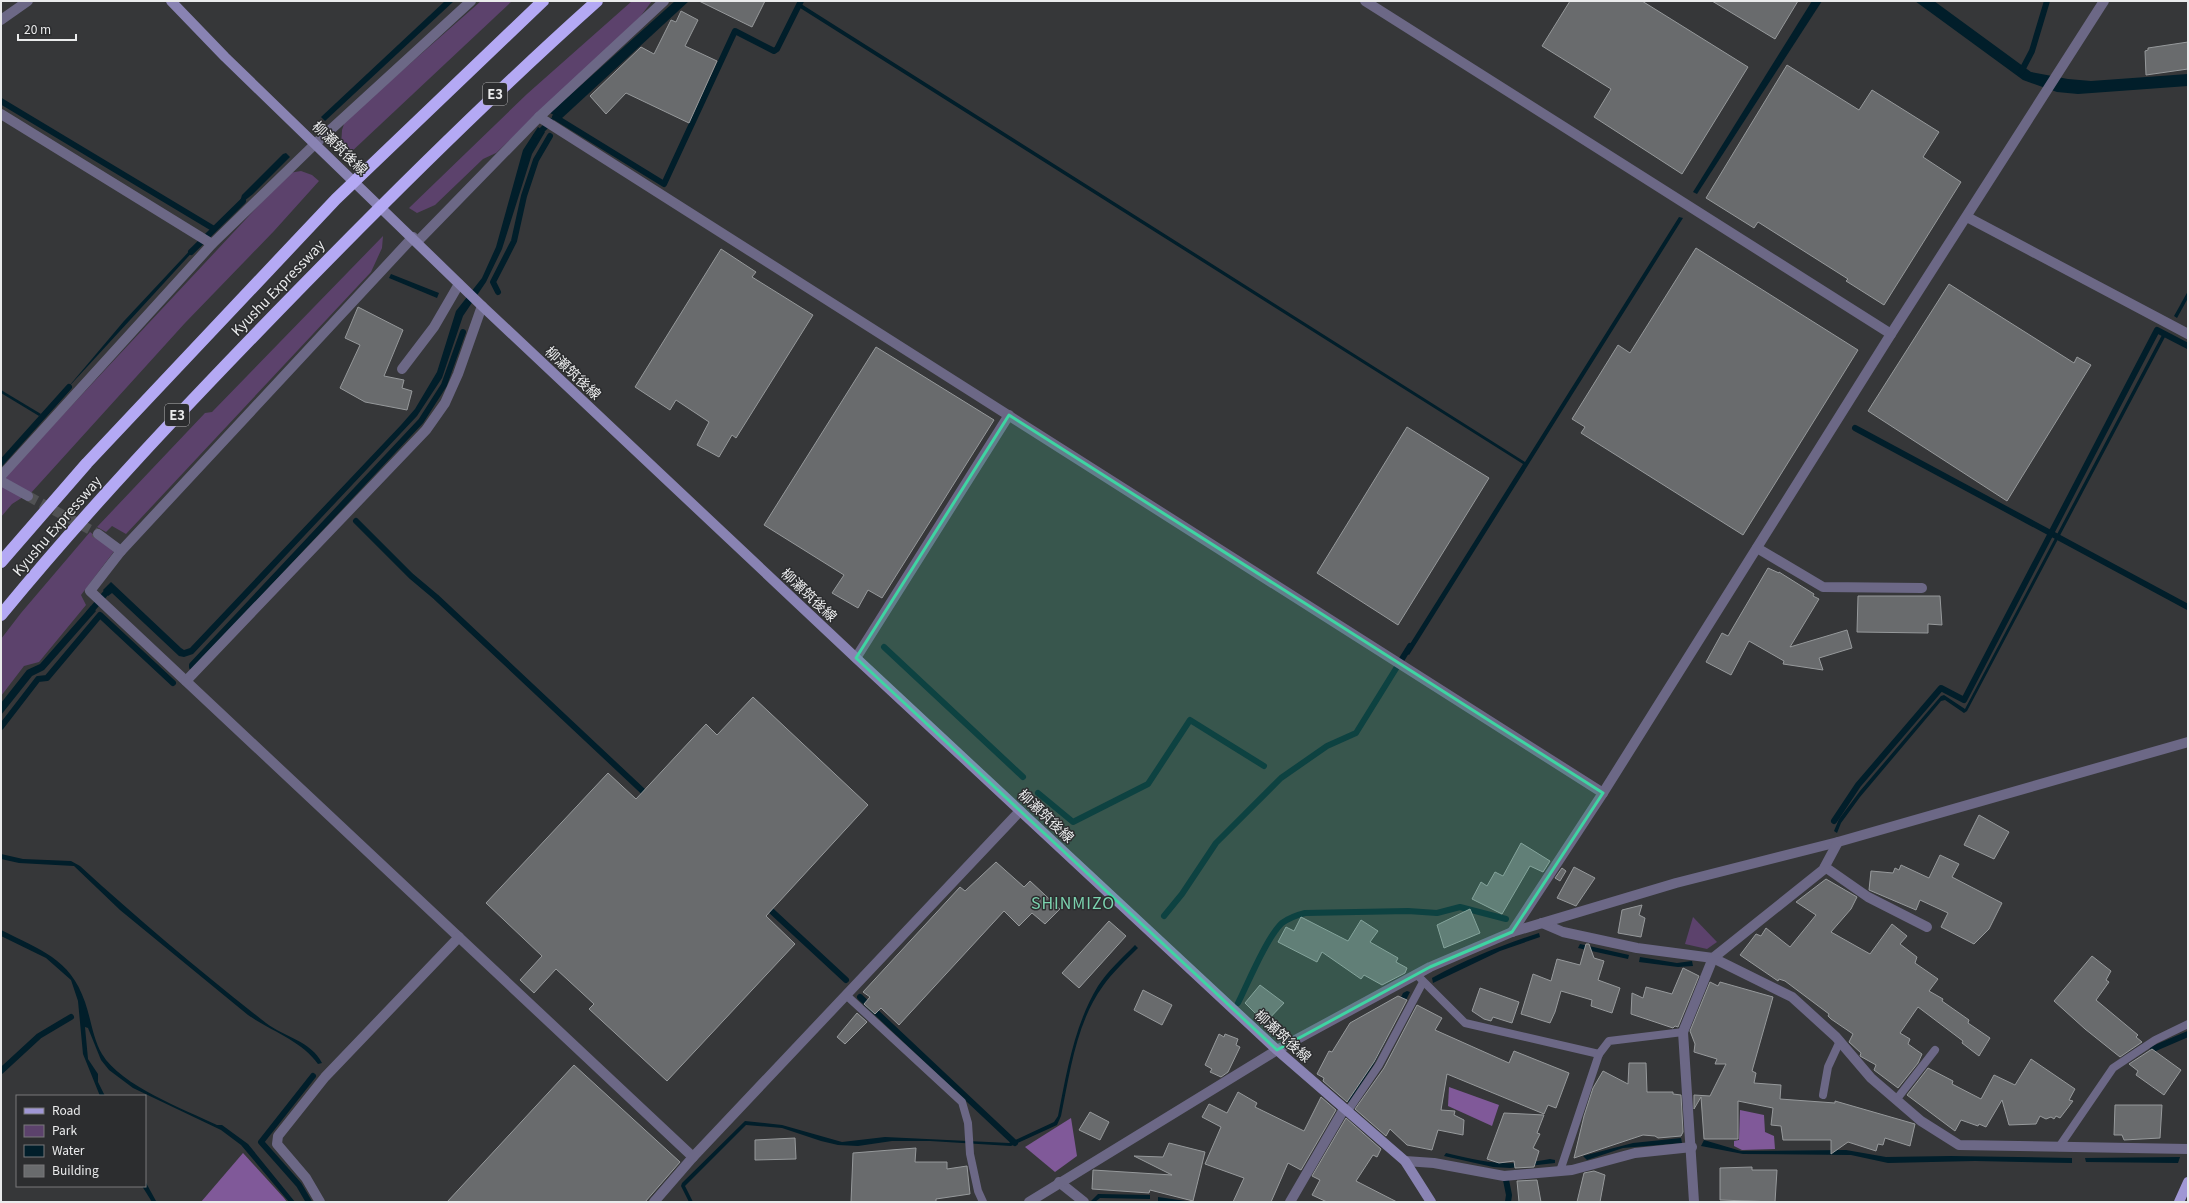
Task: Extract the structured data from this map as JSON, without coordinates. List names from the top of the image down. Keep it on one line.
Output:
{"streets":{"highway":["E3","Kyushu Expressway"],"main road":["柳瀬筑後線"]},"districts":["SHINMIZO"],"legend":["Road","Park","Water","Building"],"scale_bar":"20 m"}
